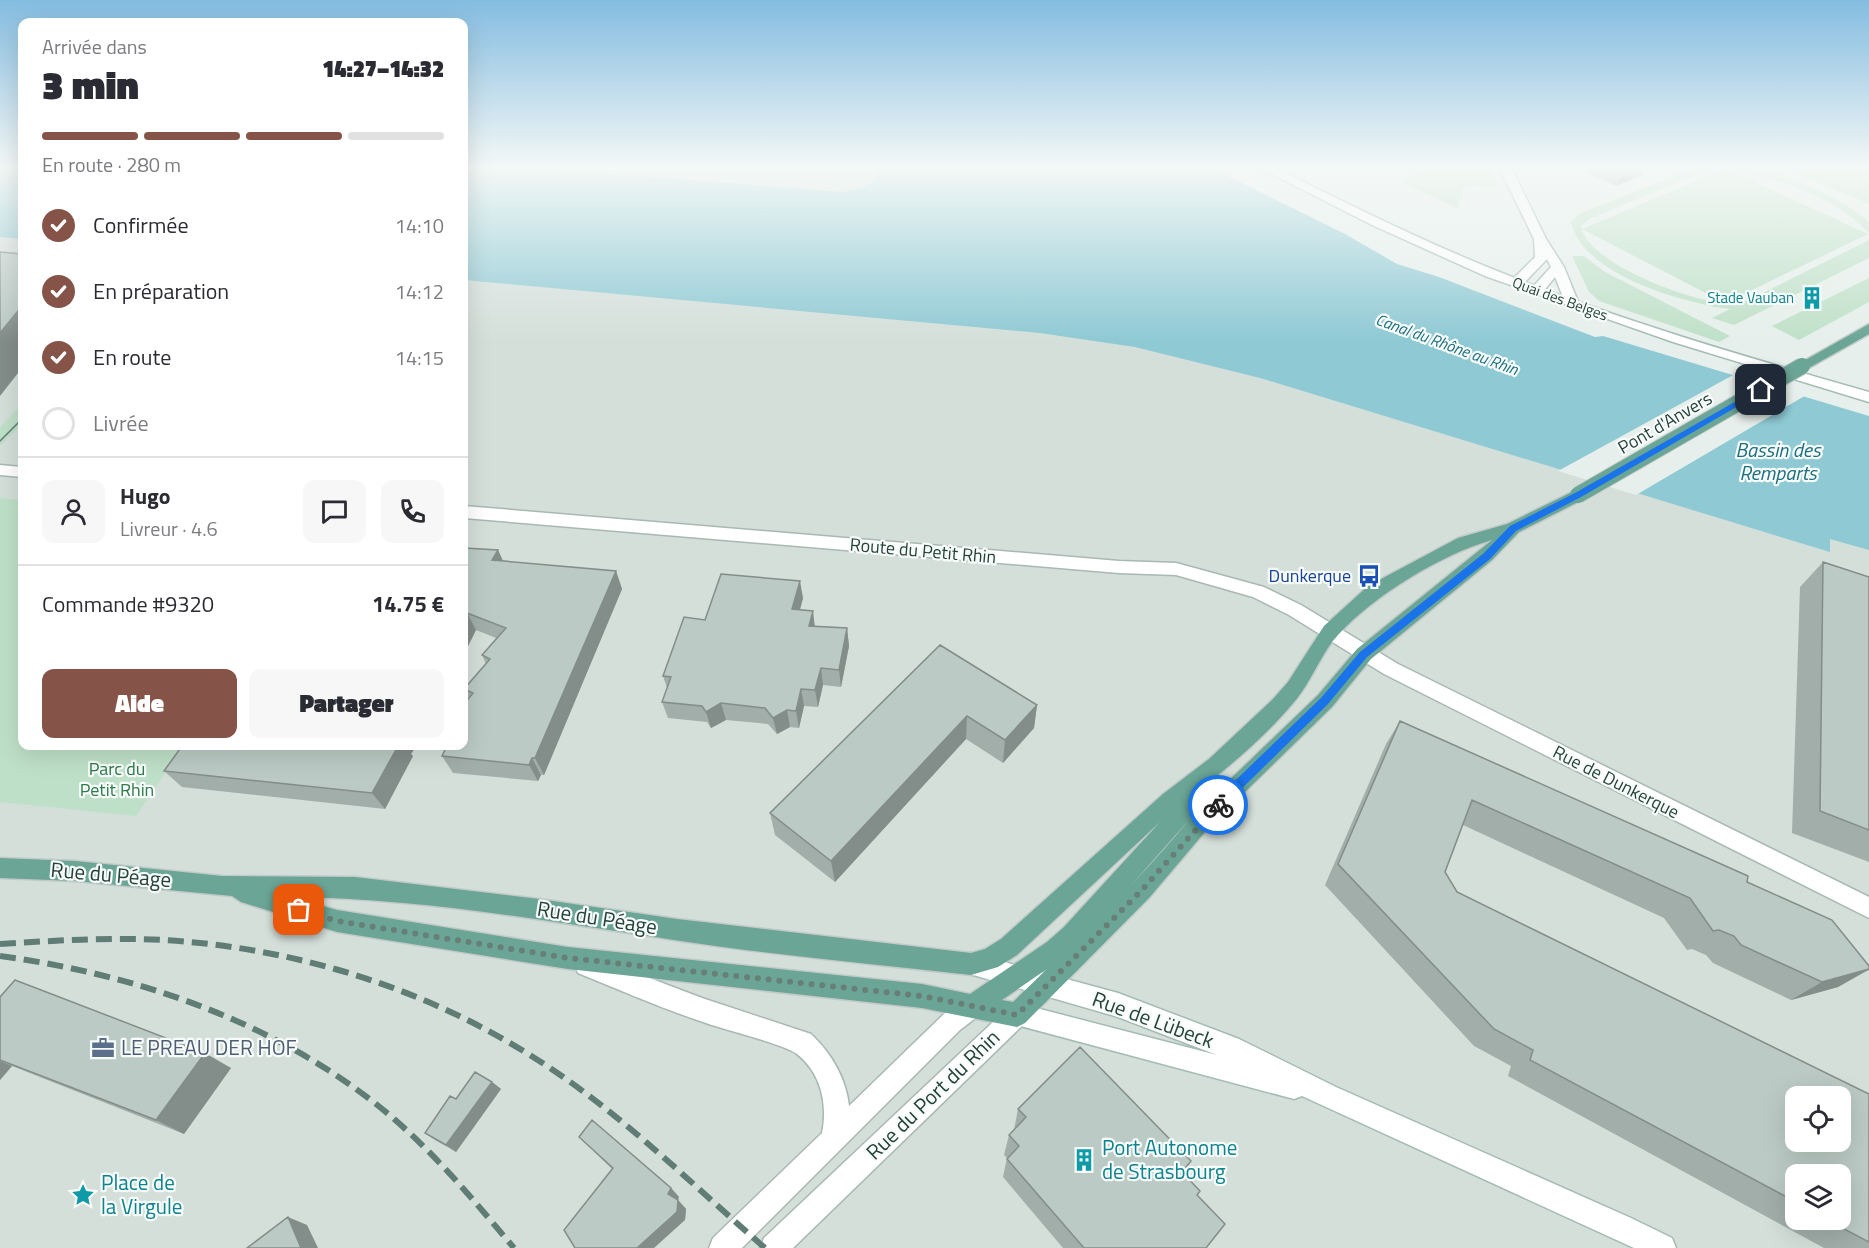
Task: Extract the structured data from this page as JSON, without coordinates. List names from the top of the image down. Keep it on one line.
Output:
{"streets":{"main road":["Pont d'Anvers","Rue du Péage","Rue de Lübeck","Rue du Port du Rhin"],"street":["Quai des Belges","Route du Petit Rhin","Rue de Dunkerque"]},"crossings":[["Pont d'Anvers","Rue du Port du Rhin"],["Route du Petit Rhin","Rue de Dunkerque"],["Route du Petit Rhin","Rue du Port du Rhin"],["Rue de Dunkerque","Rue du Port du Rhin"],["Rue du Péage","Rue de Lübeck"],["Rue du Péage","Rue du Port du Rhin"],["Rue de Lübeck","Rue du Port du Rhin"]],"water":["Canal du Rhône au Rhin","Bassin des Remparts"],"parks":["Parc du Petit Rhin"],"places":{"building":["Stade Vauban","Port Autonome de Strasbourg"],"bus stop":["Dunkerque"],"office":["LE PREAU DER HOF"],"place":["Place de la Virgule"]},"page":{"heading":["3 min","Arrivée dans","14:27–14:32"],"panel":["Hugo","Livreur · 4.6","Commande #9320","14.75 €"],"bar":"En route · 280 m","list":[["Confirmée","14:10"],["En préparation","14:12"],["En route","14:15"],"Livrée"],"buttons":["Aide","Partager"]}}
